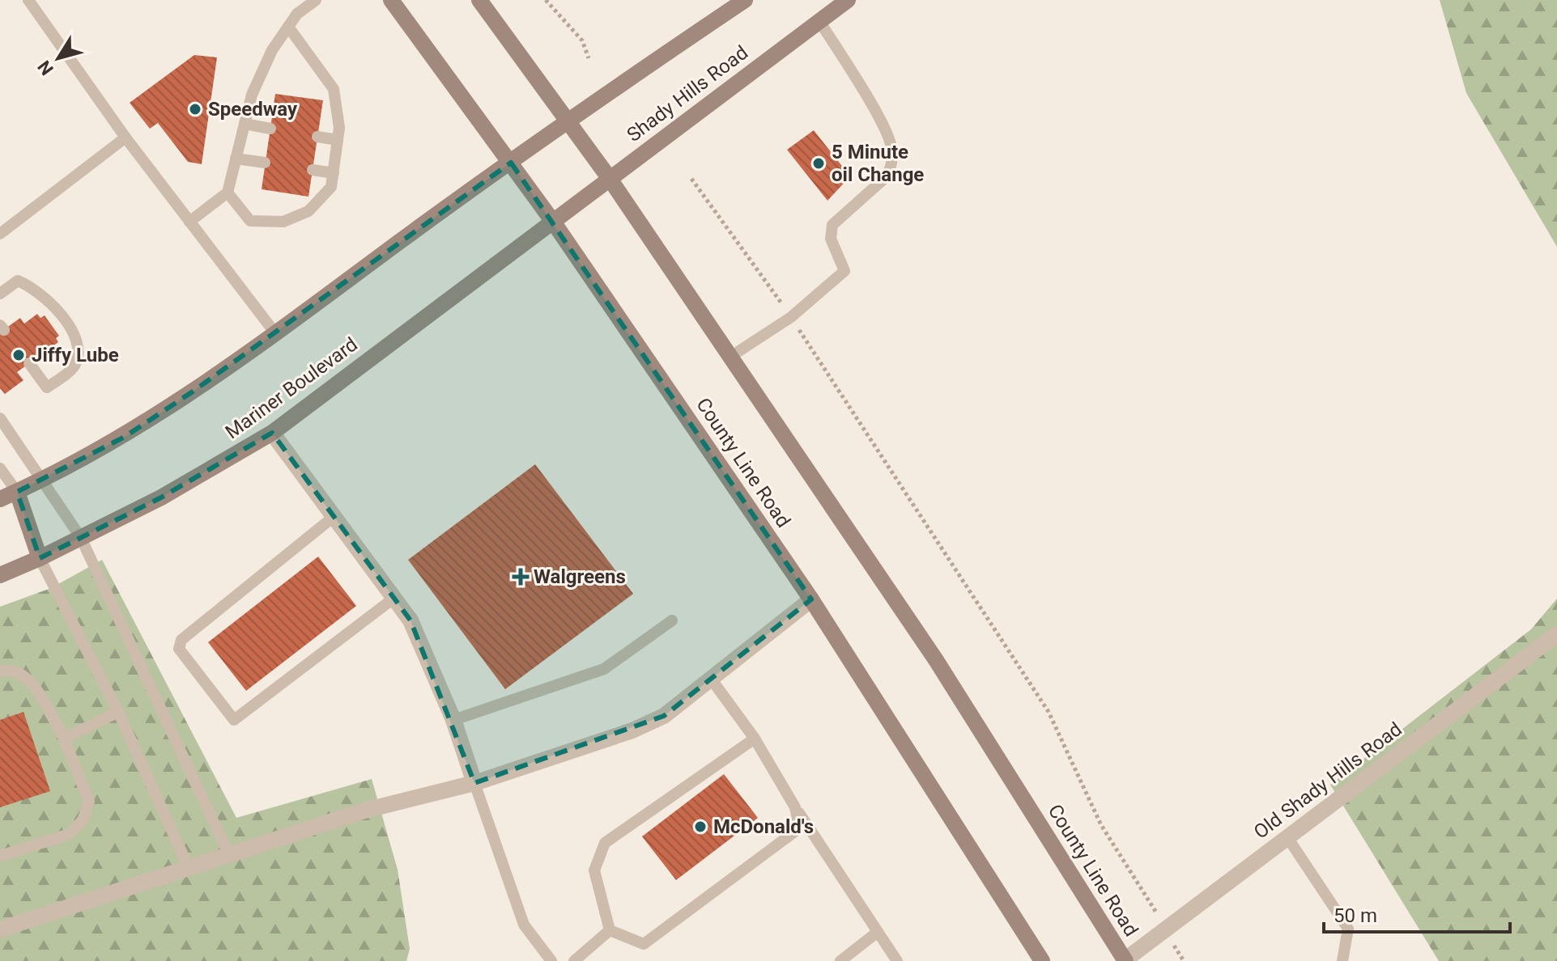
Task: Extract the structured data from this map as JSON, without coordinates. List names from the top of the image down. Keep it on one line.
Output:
{"streets":{"main road":["Shady Hills Road","Mariner Boulevard","County Line Road"],"street":["Old Shady Hills Road"]},"crossings":[["Shady Hills Road","Mariner Boulevard"],["Shady Hills Road","County Line Road"],["Mariner Boulevard","County Line Road"],["County Line Road","Old Shady Hills Road"]],"places":{"other":["Speedway","5 Minute oil Change","Jiffy Lube","McDonald's"],"health":["Walgreens"]},"scale_bar":"50 m","north":"bottom left"}
